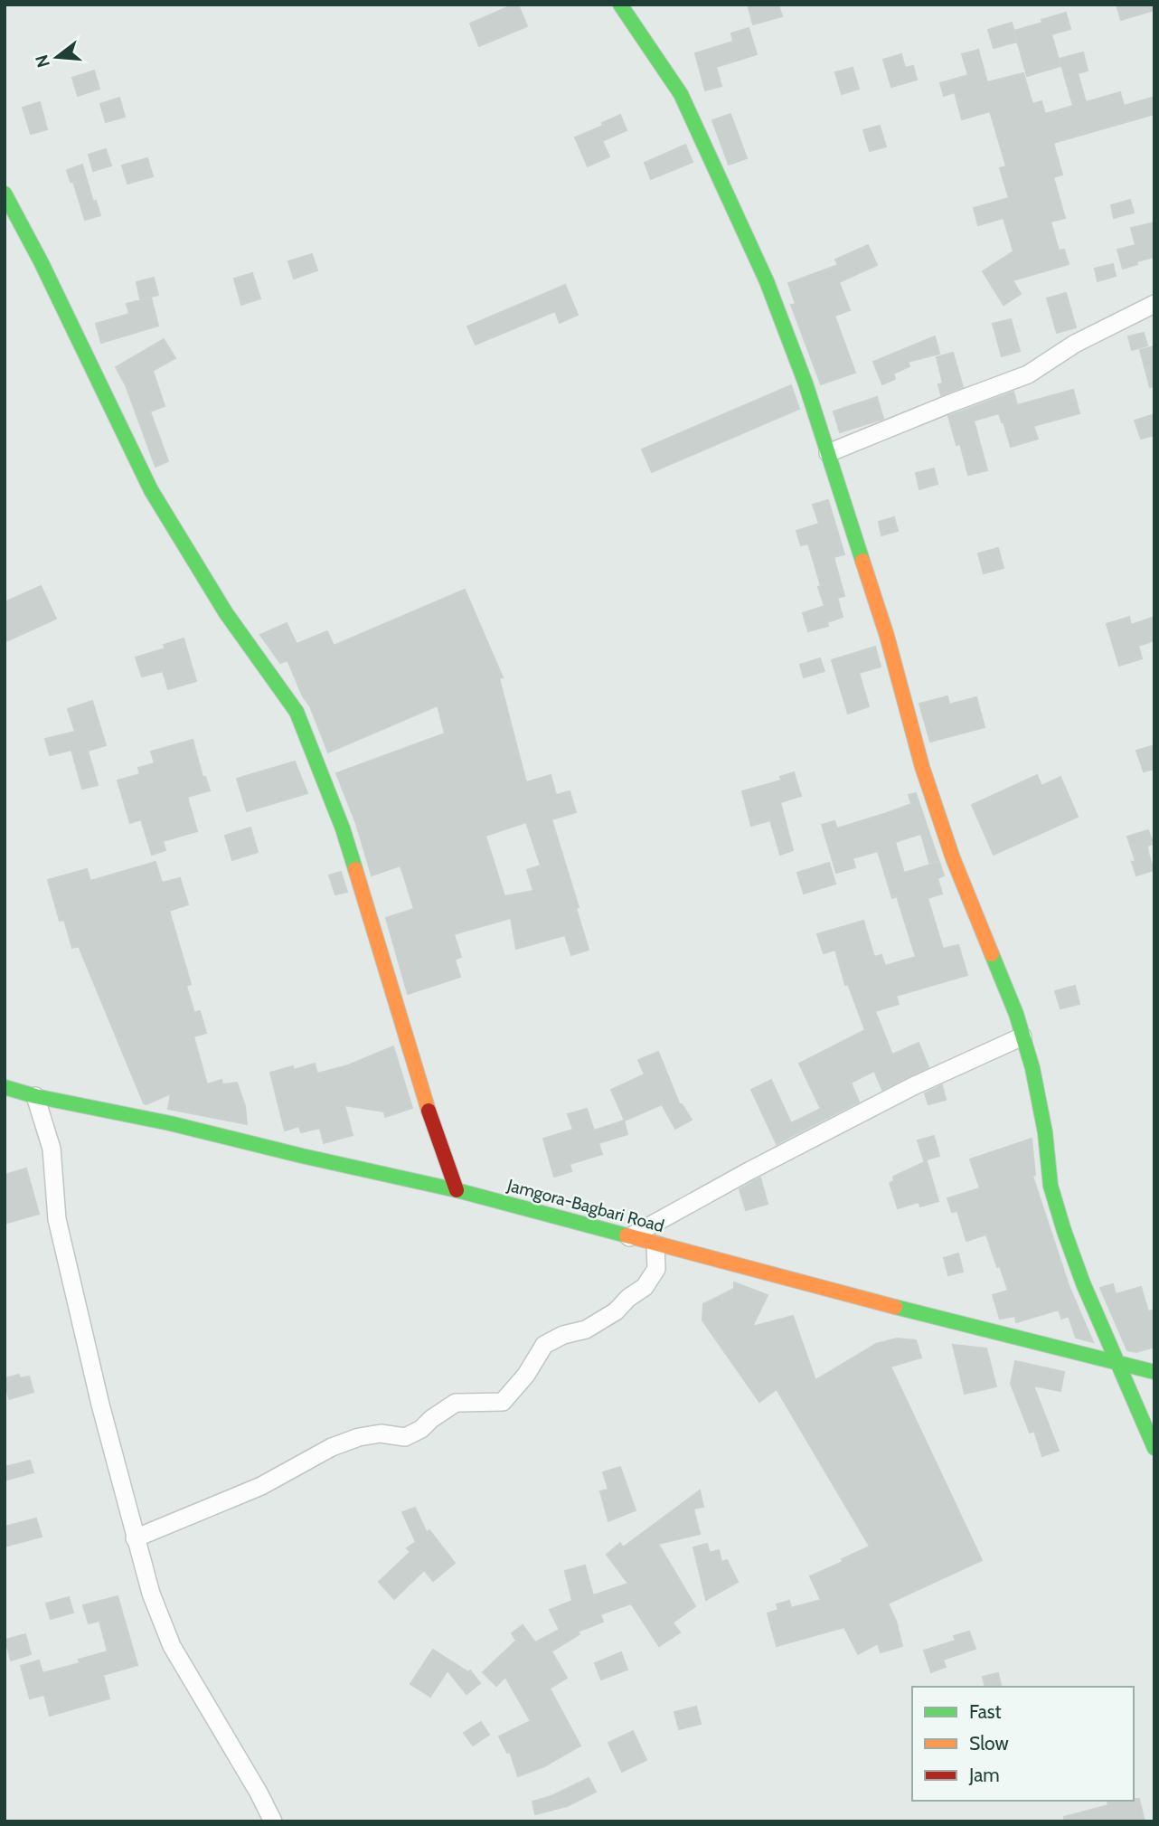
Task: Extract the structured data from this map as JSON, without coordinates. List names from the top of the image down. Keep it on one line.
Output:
{"streets":{"street":["Jamgora-Bagbari Road"]},"legend":["Fast","Slow","Jam"],"north":"left"}
